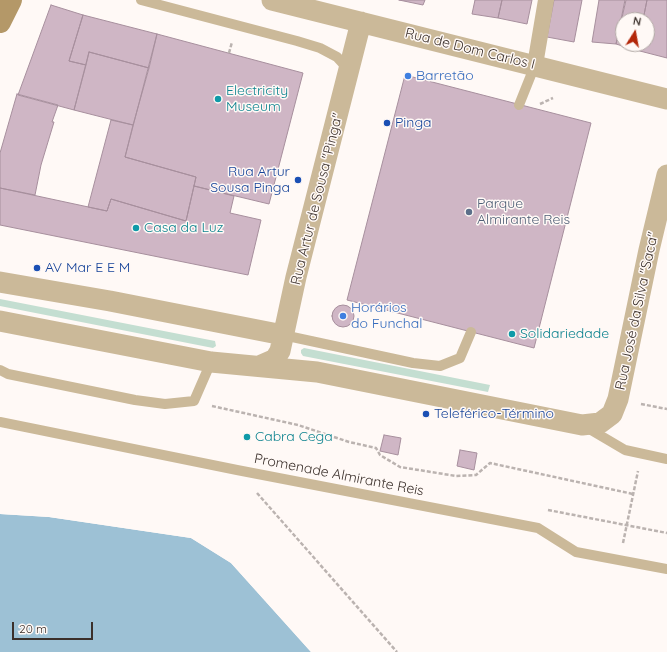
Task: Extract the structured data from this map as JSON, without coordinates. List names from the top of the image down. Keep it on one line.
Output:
{"streets":{"street":["Rua de Dom Carlos I","Rua Artur de Sousa \"Pinga\"","Rua José da Silva \"Saca\""],"lane":["Promenade Almirante Reis"]},"crossings":[["Rua de Dom Carlos I","Rua Artur de Sousa \"Pinga\""]],"places":["Barretão","Electricity Museum","Pinga","Rua Artur Sousa Pinga","Parque Almirante Reis","Casa da Luz","AV Mar E E M","Horários do Funchal","Solidariedade","Teleférico-Término","Cabra Cega"],"scale_bar":"20 m","north":"top"}
